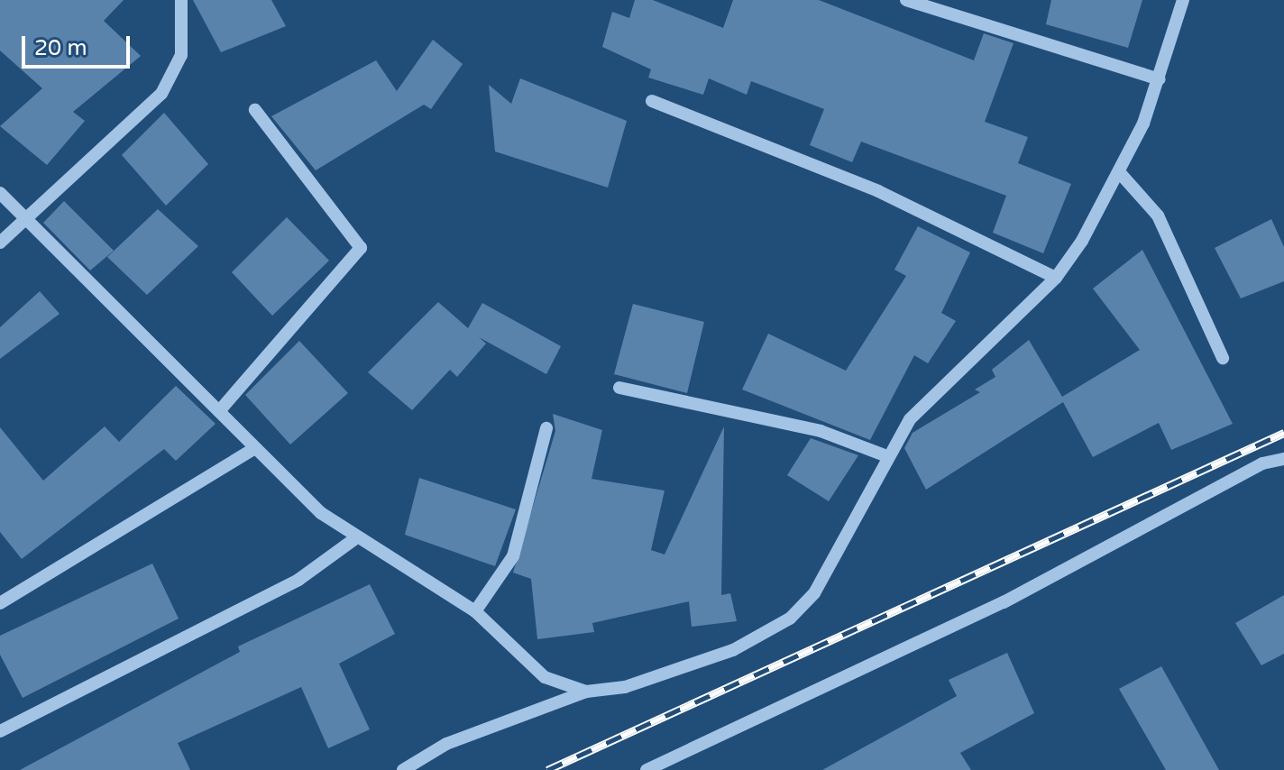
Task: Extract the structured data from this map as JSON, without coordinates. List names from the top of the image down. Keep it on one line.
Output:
{"scale_bar":"20 m"}
